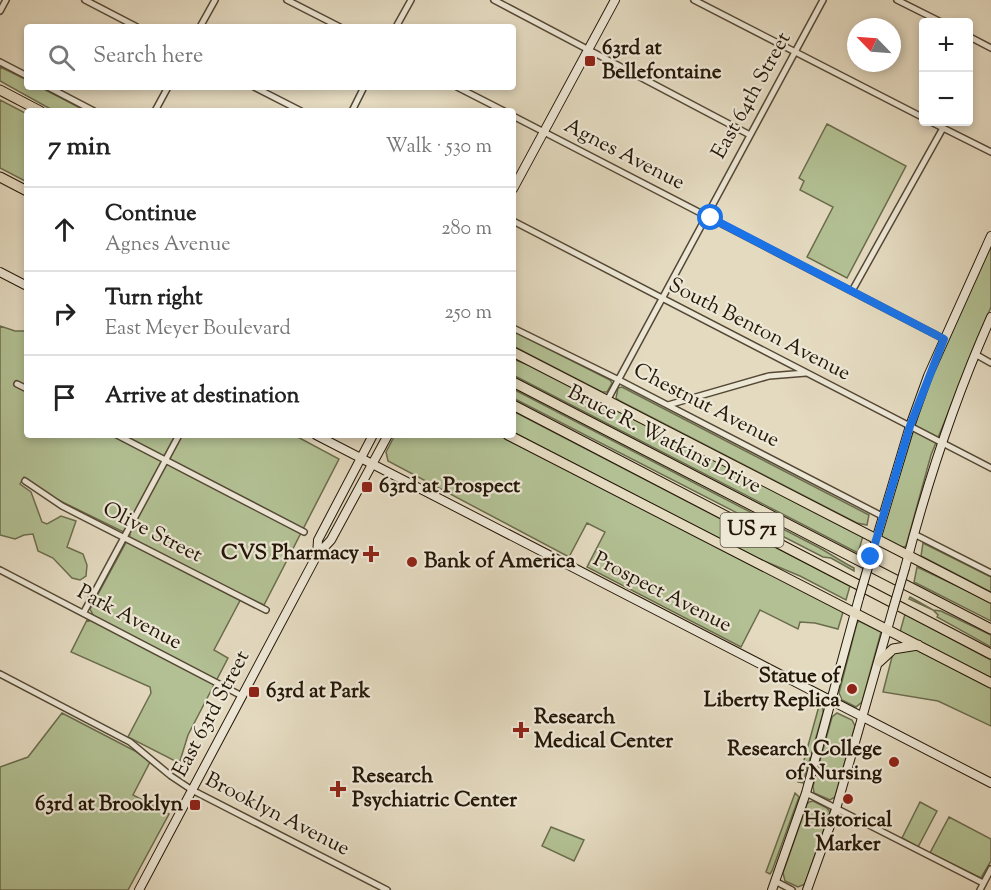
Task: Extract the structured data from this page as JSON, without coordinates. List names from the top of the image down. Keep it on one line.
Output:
{"streets":{"highway":["Bruce R. Watkins Drive","US 71"],"main road":["Prospect Avenue","East 63rd Street"],"street":["East 64th Street","Agnes Avenue","South Benton Avenue","Chestnut Avenue","Olive Street","Park Avenue","Brooklyn Avenue"]},"crossings":[["East 64th Street","Agnes Avenue"],["East 64th Street","South Benton Avenue"],["East 64th Street","Chestnut Avenue"],["Prospect Avenue","East 63rd Street"],["Park Avenue","East 63rd Street"],["East 63rd Street","Brooklyn Avenue"]],"places":{"transit":["63rd at Bellefontaine","63rd at Prospect","63rd at Park","63rd at Brooklyn"],"health":["CVS Pharmacy","Research Medical Center","Research Psychiatric Center"],"other":["Bank of America","Statue of Liberty Replica","Research College of Nursing","Historical Marker"]},"north":"top left","page":{"map_buttons":["+","−"],"search":"Search here","heading":["7 min","Walk · 530 m"],"list":[["Continue","Agnes Avenue","280 m"],["Turn right","East Meyer Boulevard","250 m"],"Arrive at destination"]}}
